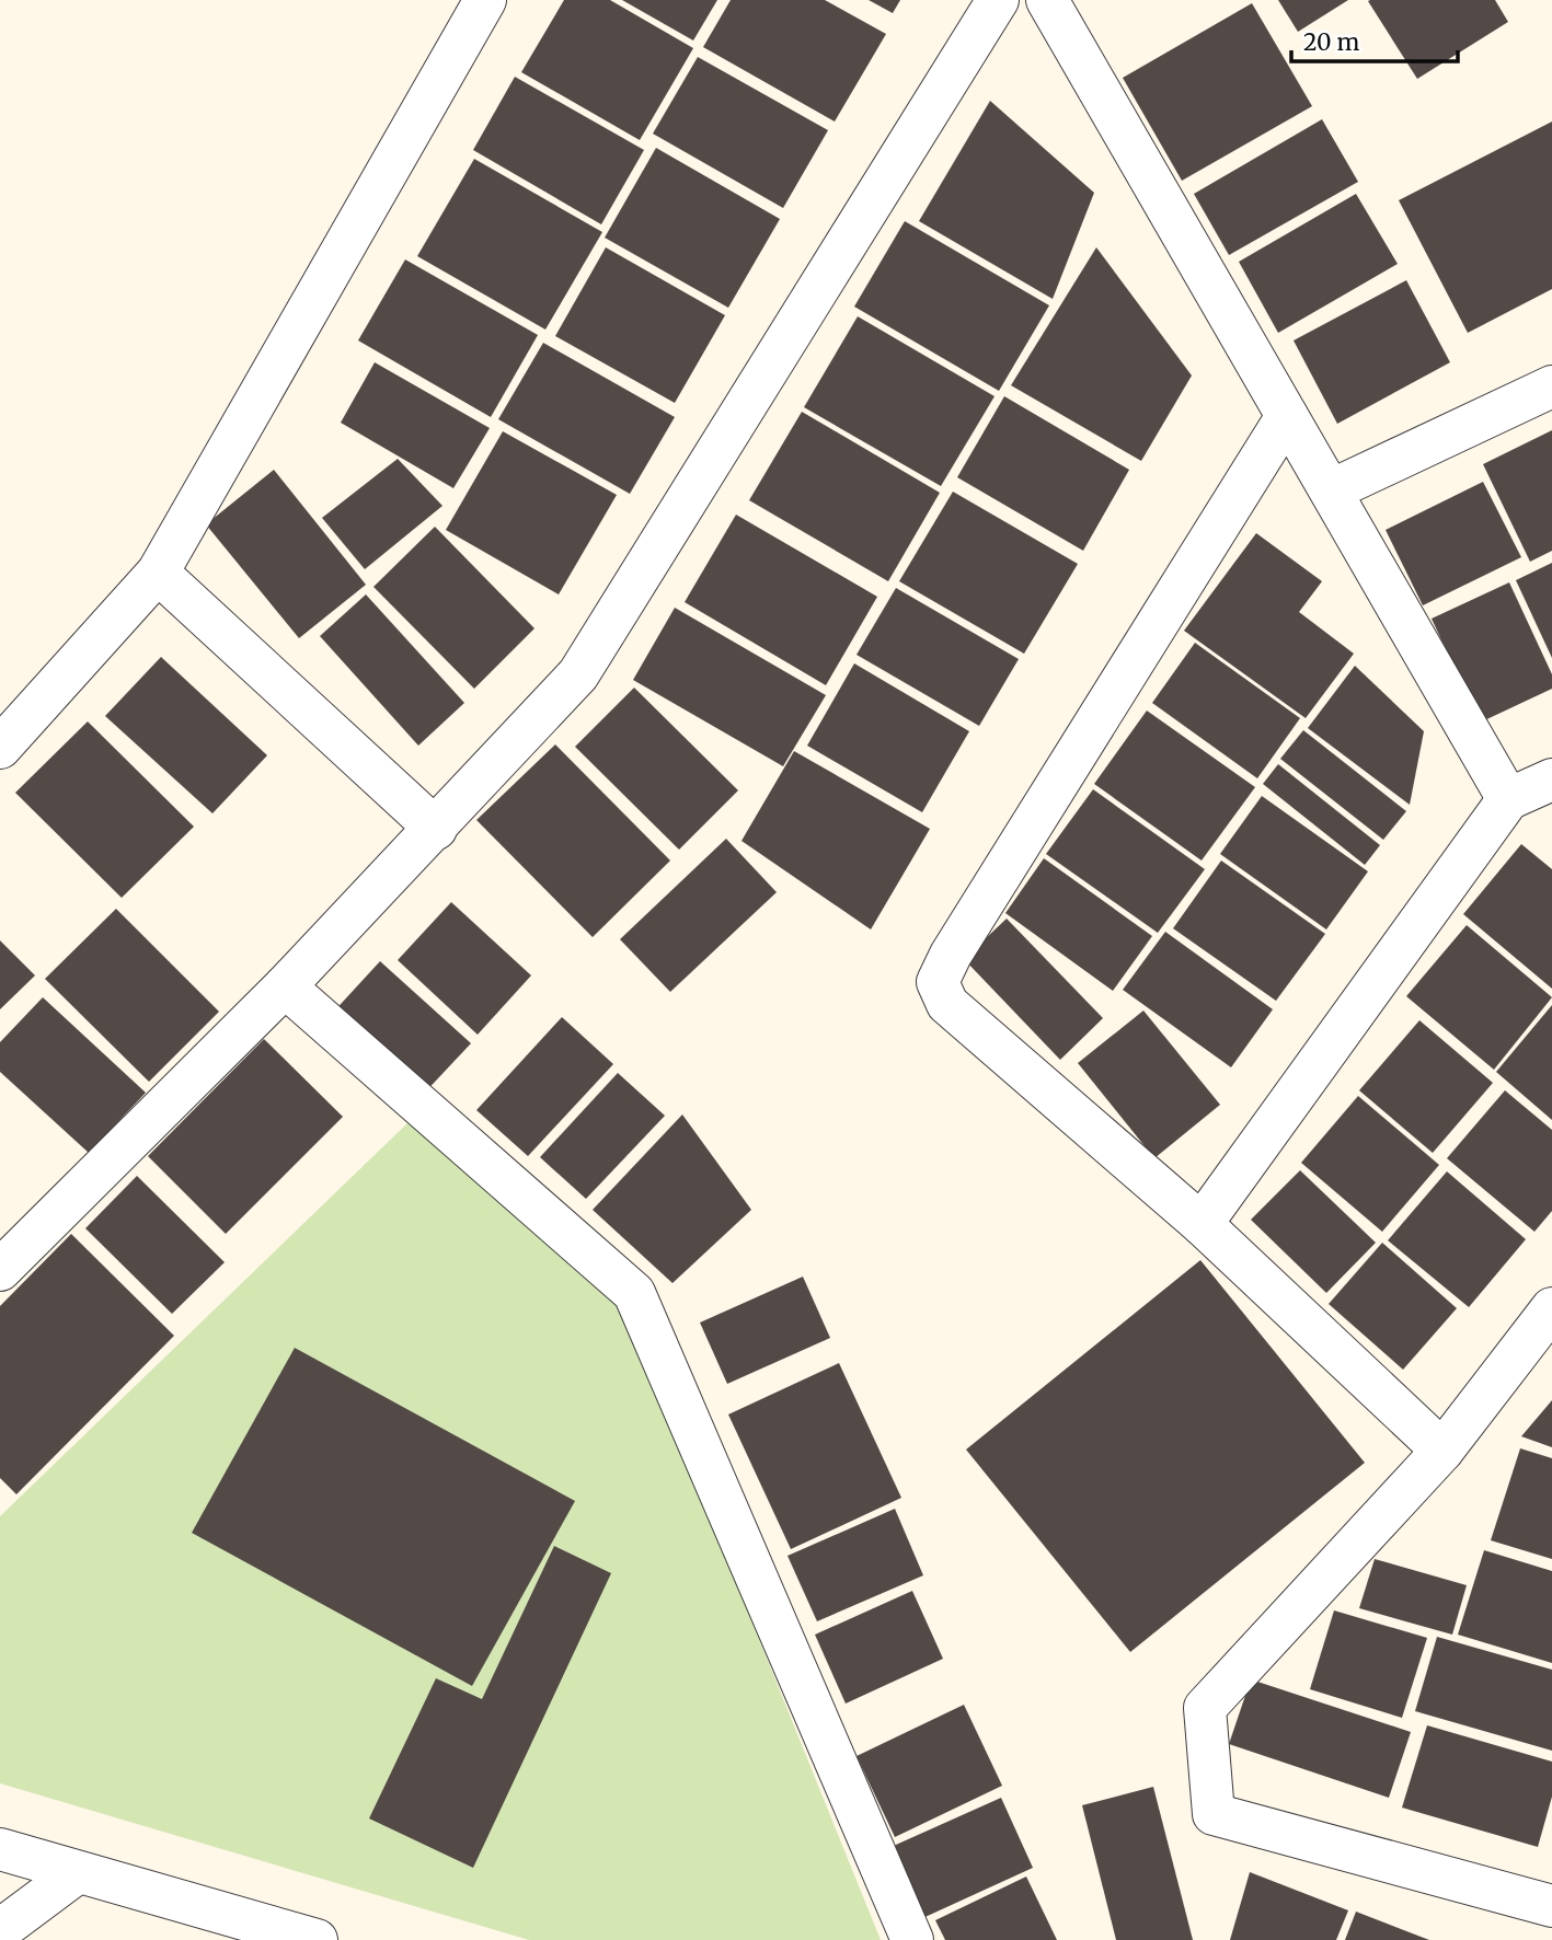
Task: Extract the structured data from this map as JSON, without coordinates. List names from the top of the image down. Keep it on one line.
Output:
{"scale_bar":"20 m"}
